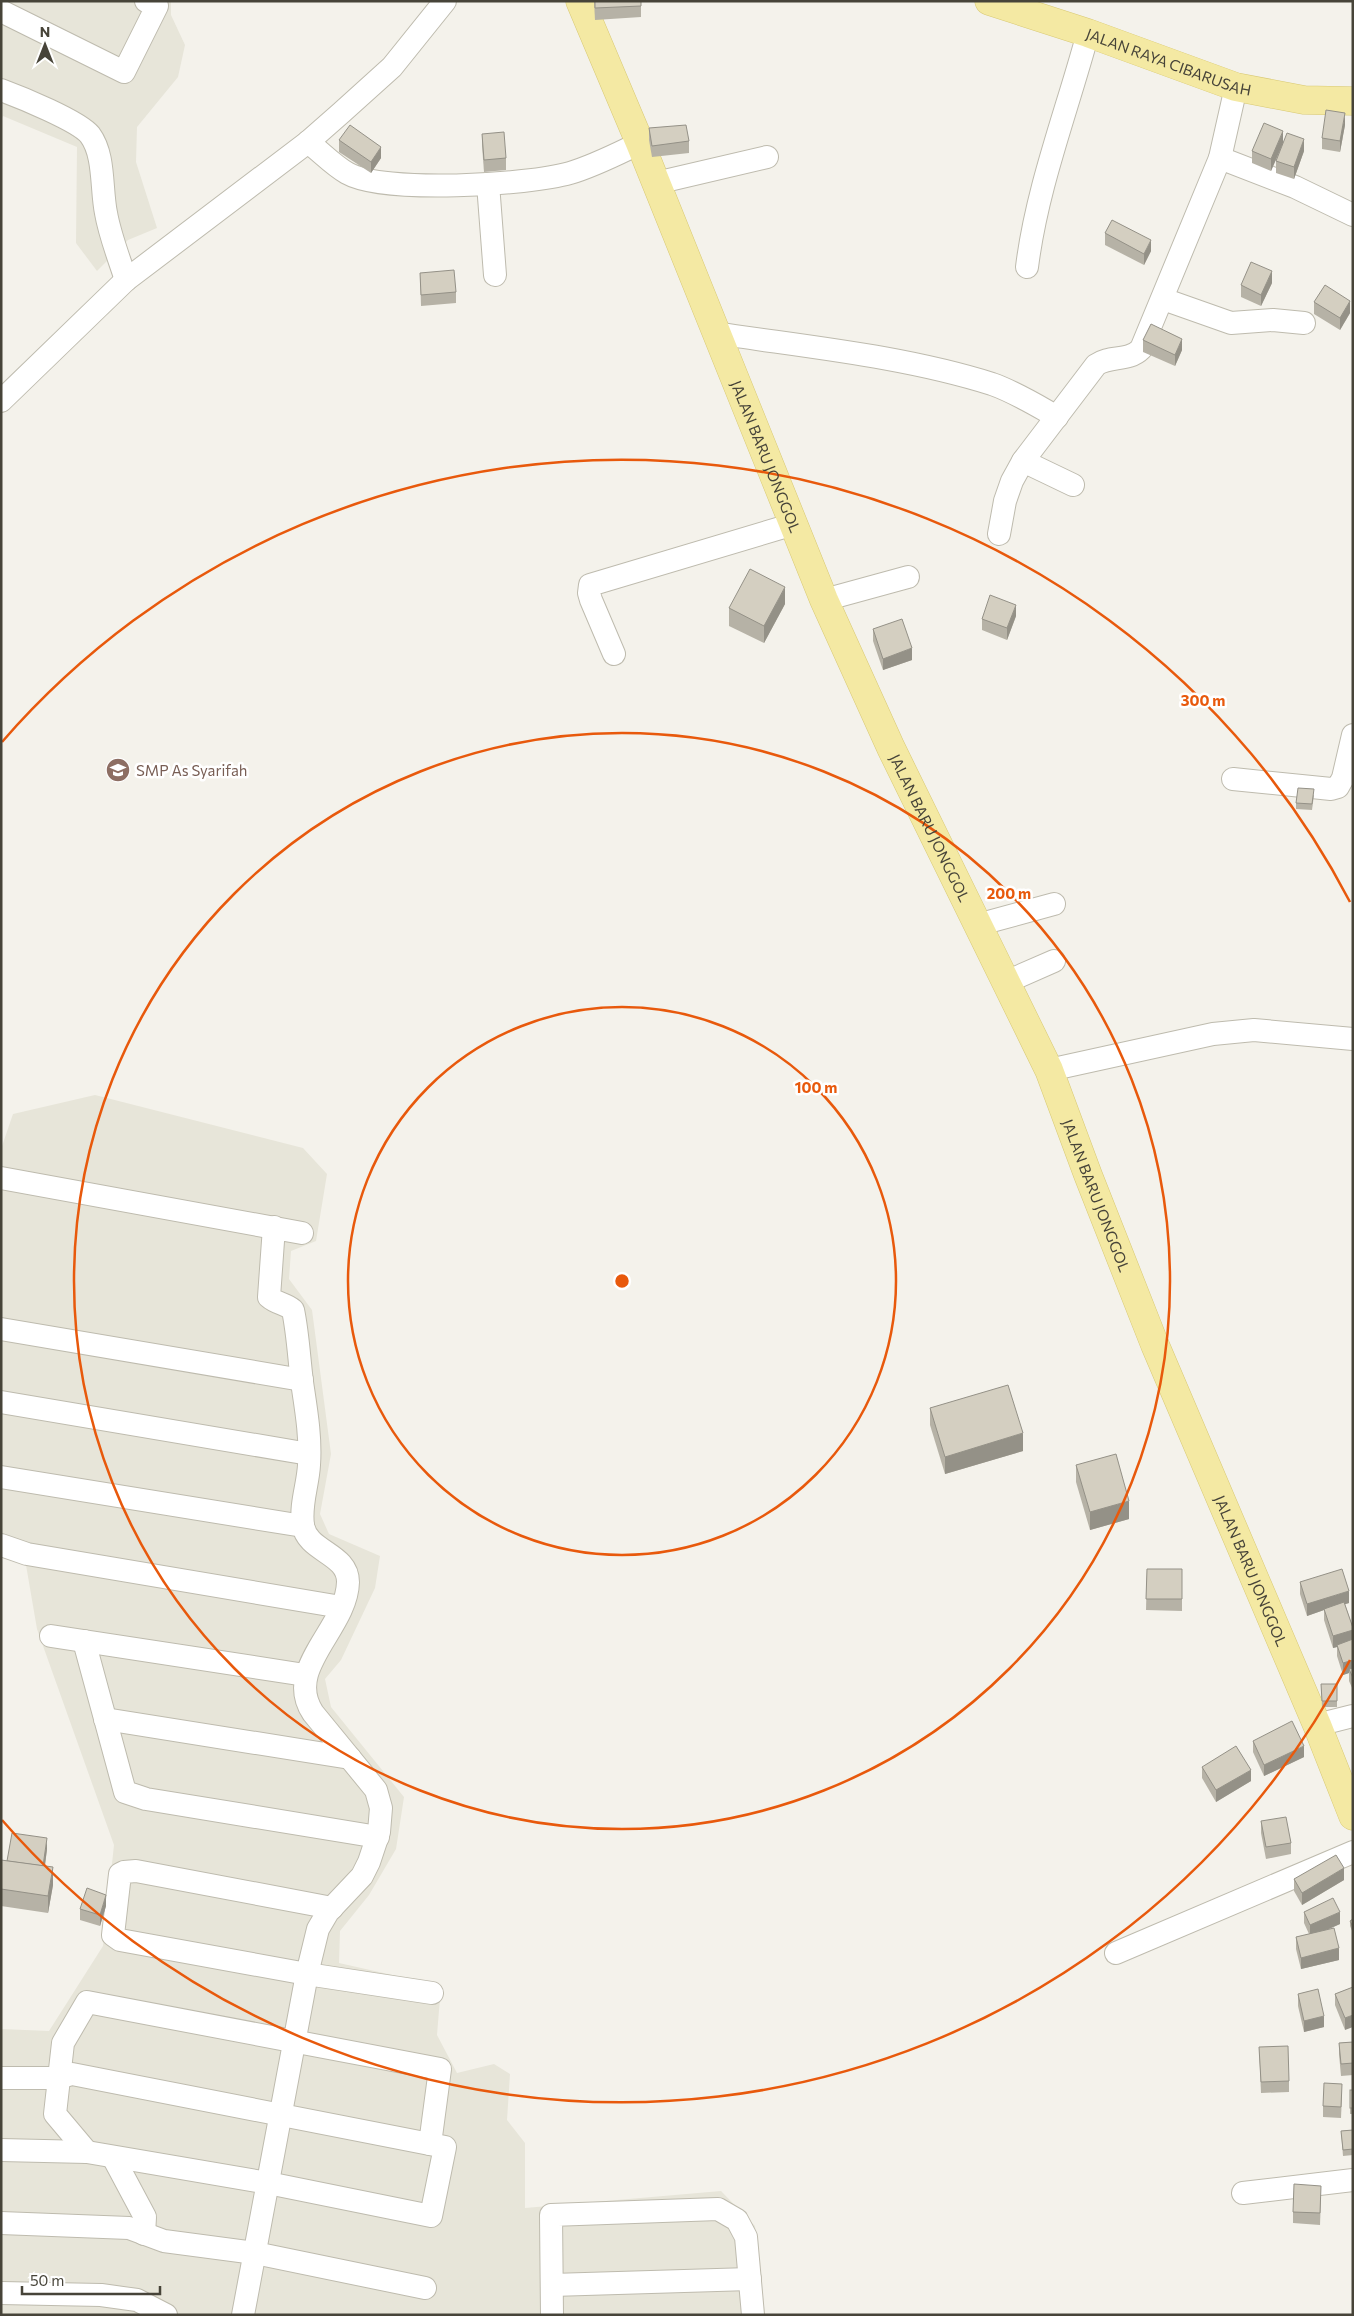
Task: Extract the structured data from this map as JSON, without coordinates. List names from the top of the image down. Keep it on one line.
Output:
{"streets":{"main road":["JALAN RAYA CIBARUSAH","JALAN BARU JONGGOL"]},"places":{"school or university":["SMP As Syarifah"]},"scale_bar":"50 m","north":"top","rings":["300 m","200 m","100 m"]}
